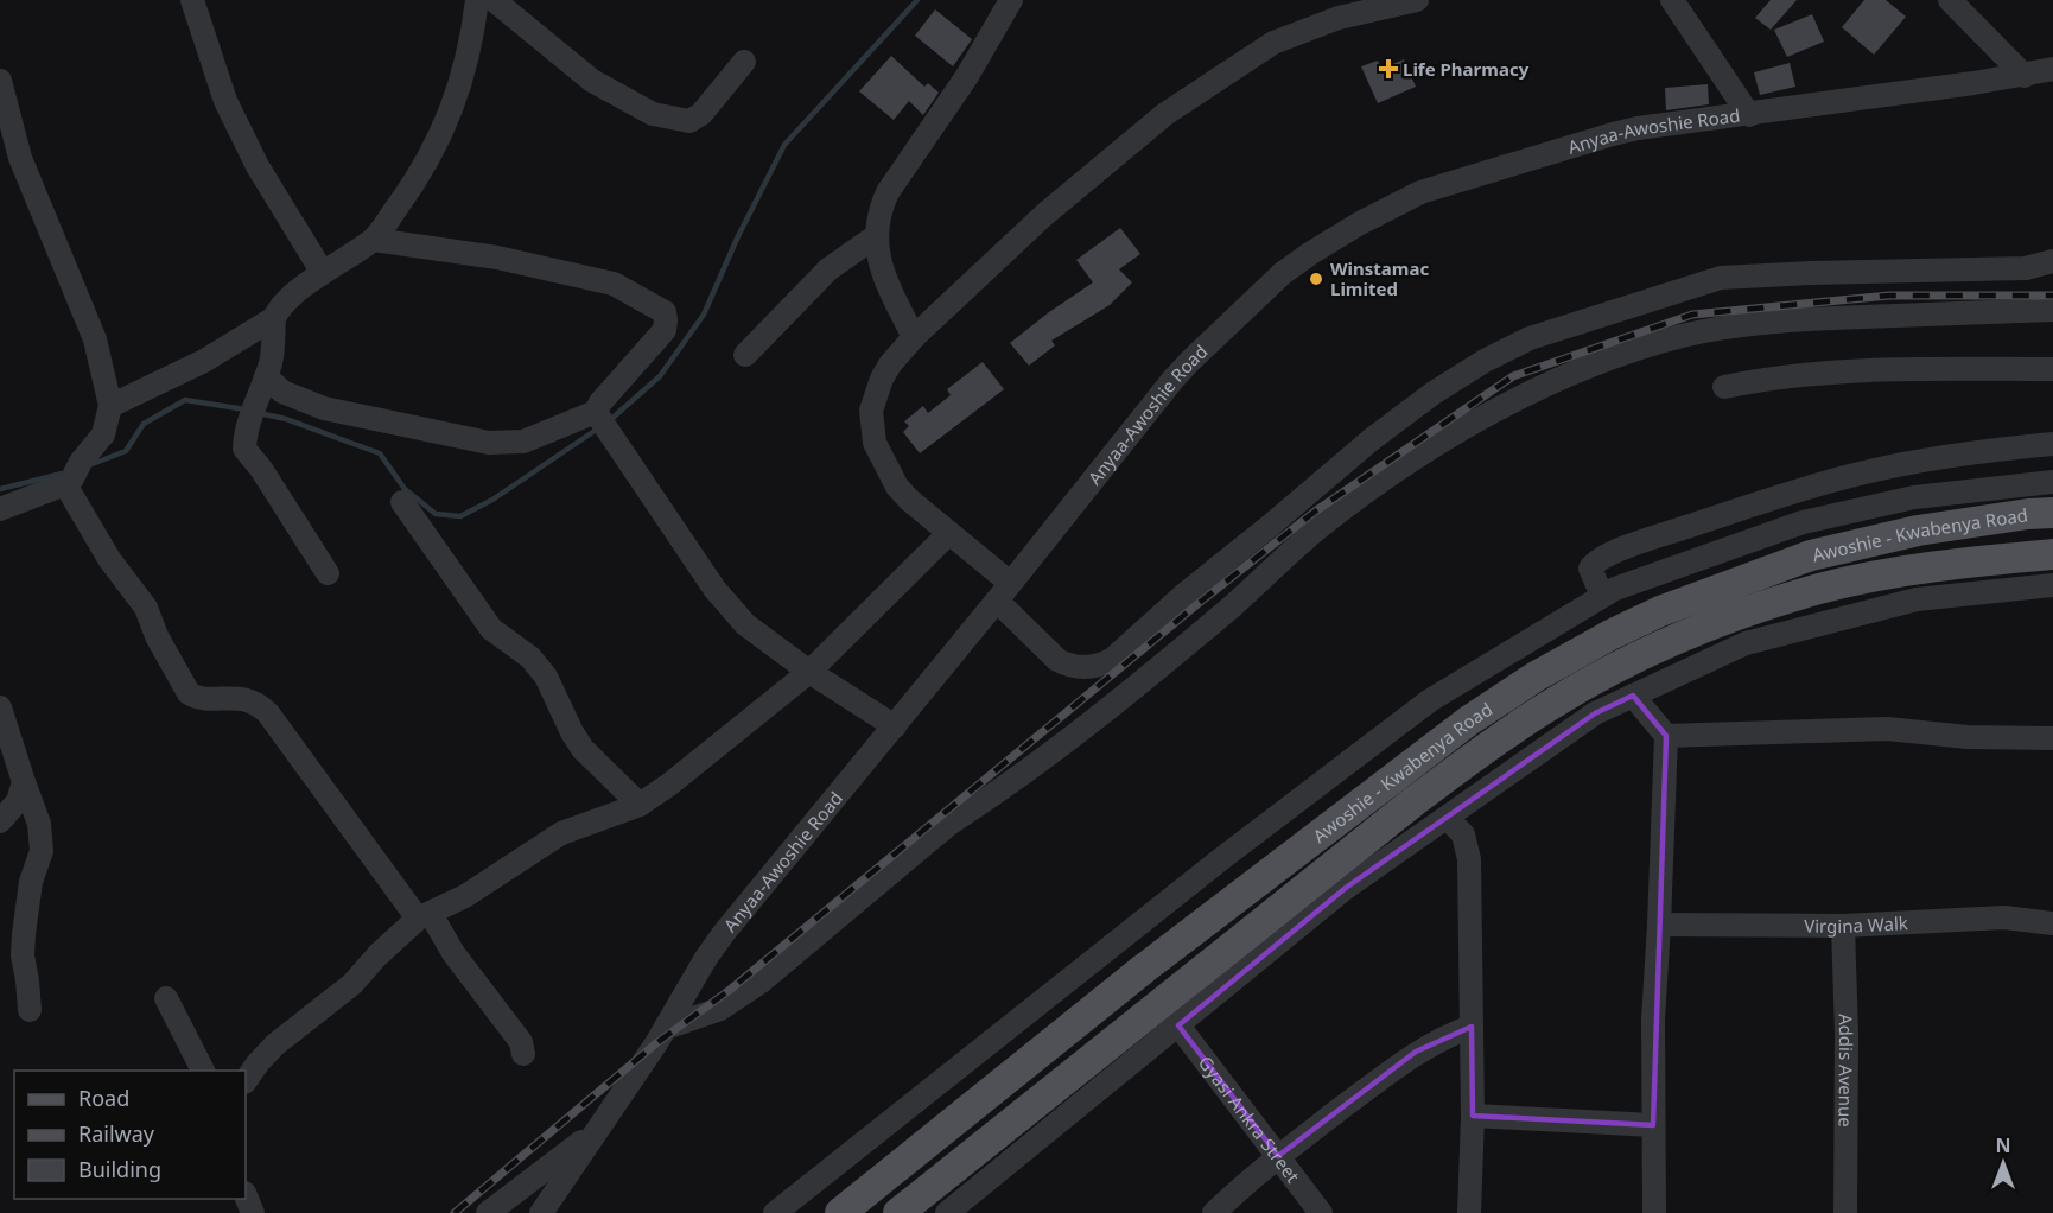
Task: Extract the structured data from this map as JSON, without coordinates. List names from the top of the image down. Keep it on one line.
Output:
{"streets":{"main road":["Awoshie - Kwabenya Road"],"street":["Anyaa-Awoshie Road","Virgina Walk","Addis Avenue","Gyasi Ankra Street"]},"crossings":[["Awoshie - Kwabenya Road","Gyasi Ankra Street"],["Virgina Walk","Addis Avenue"]],"places":{"health":["Life Pharmacy"],"other":["Winstamac Limited"]},"legend":["Road","Railway","Building"],"north":"top"}
